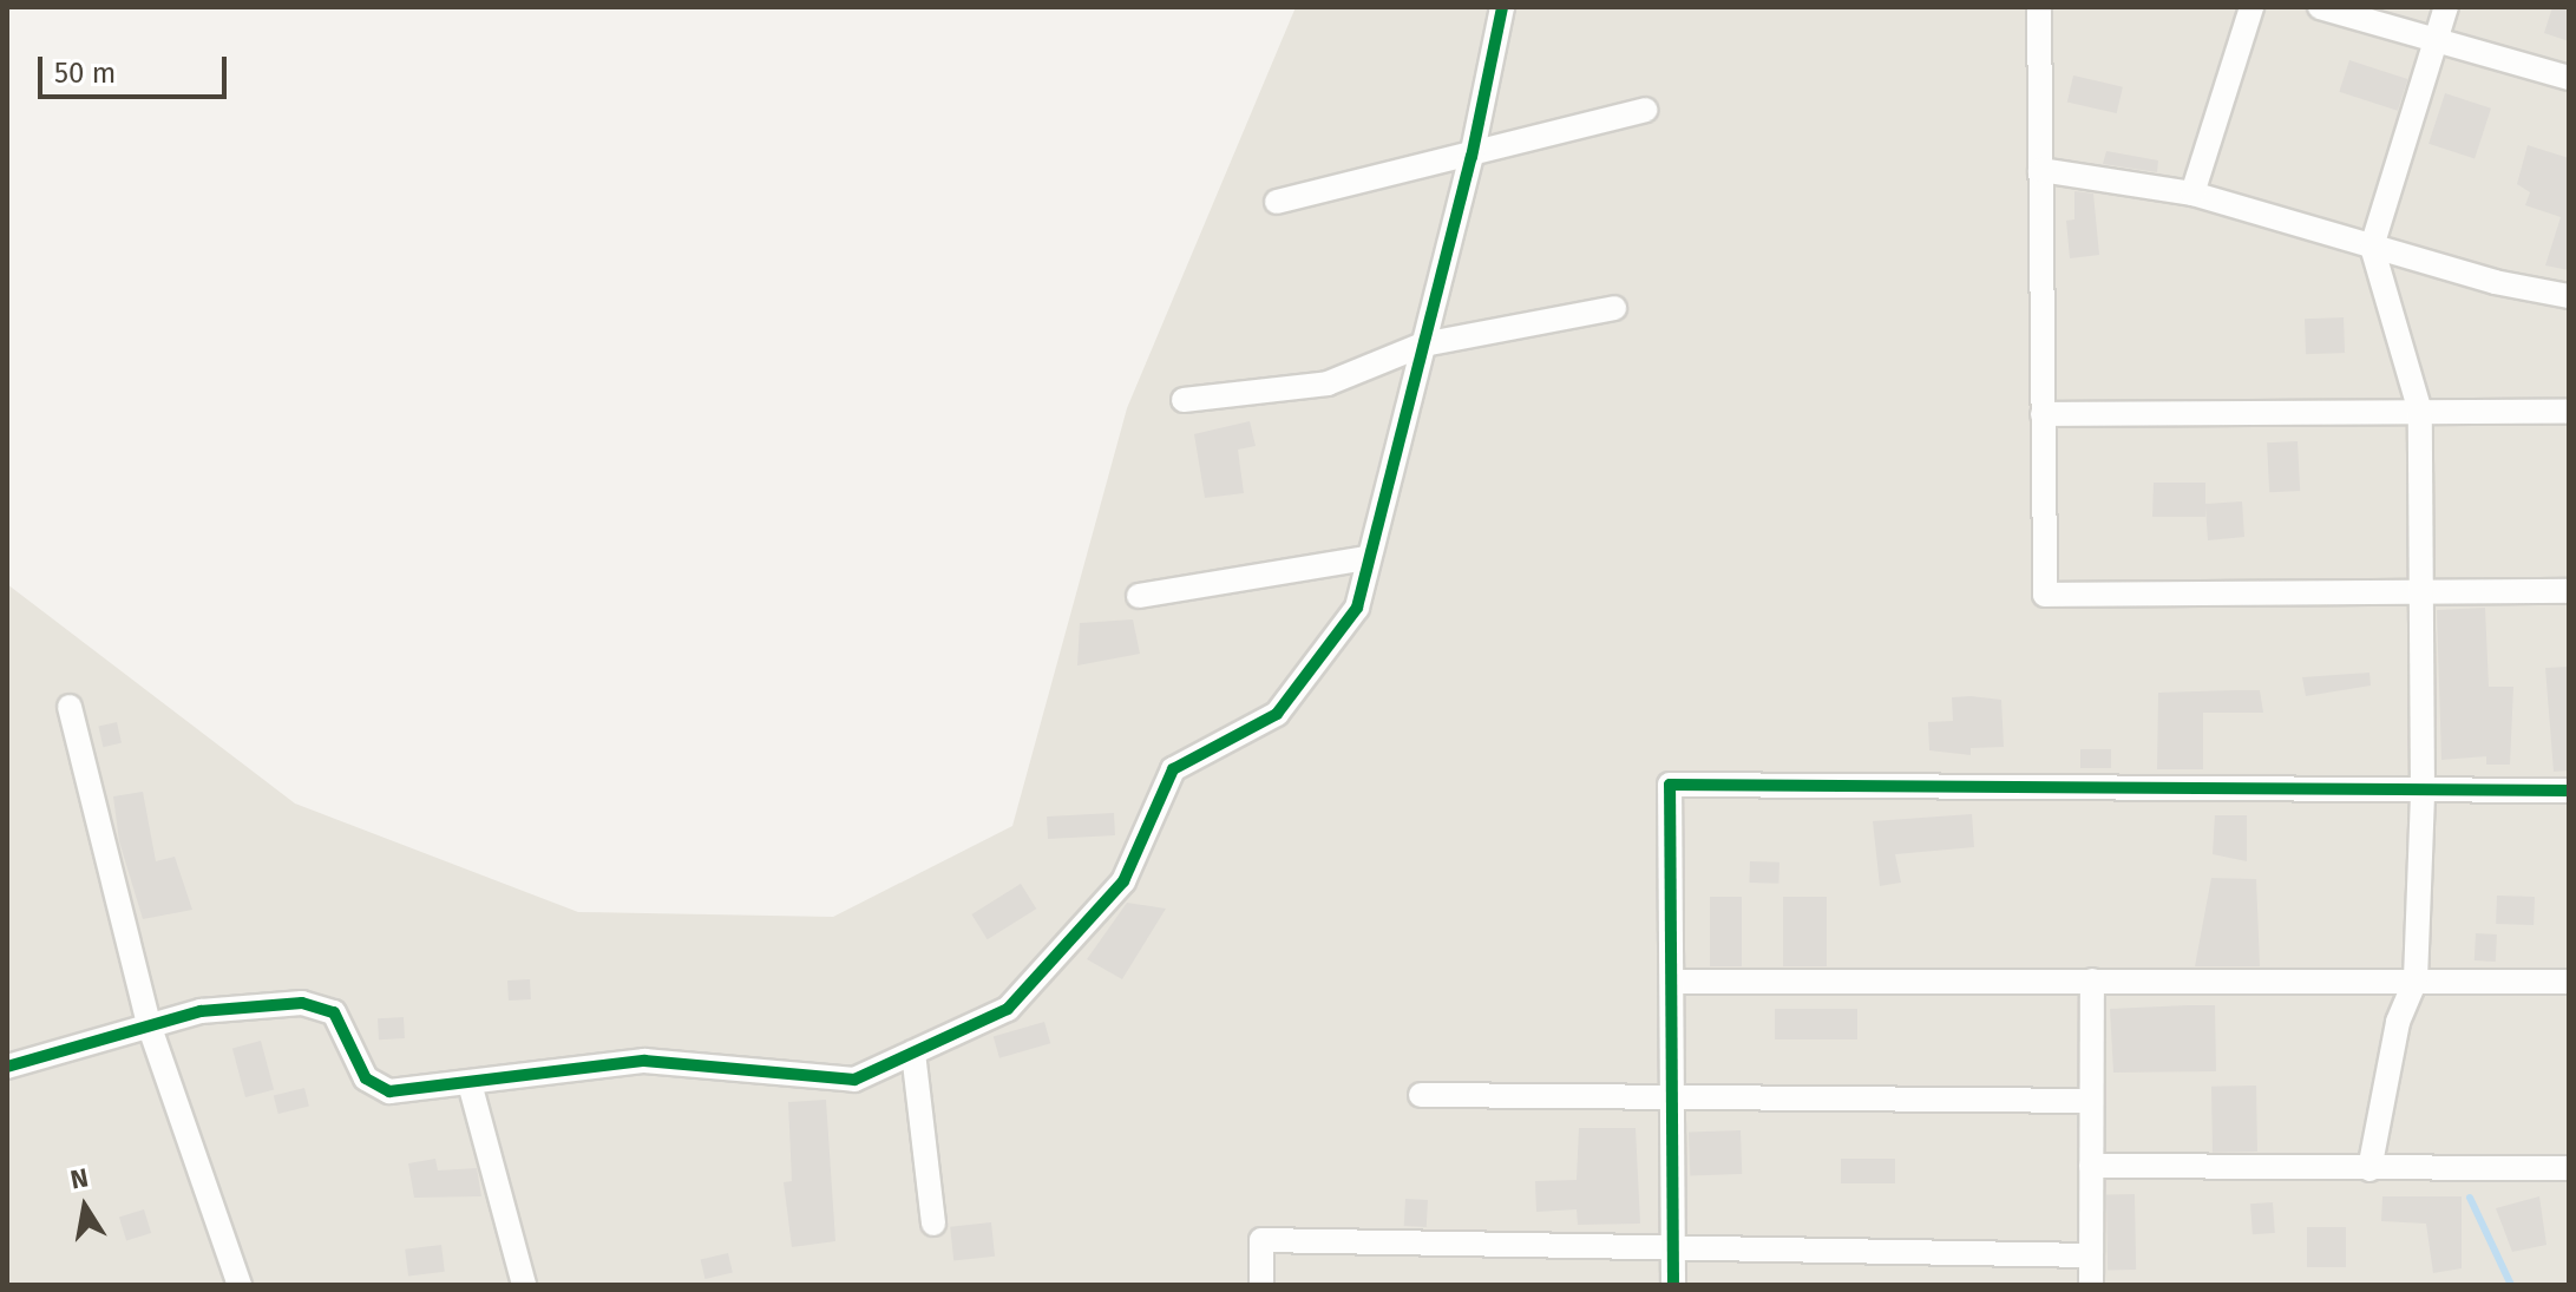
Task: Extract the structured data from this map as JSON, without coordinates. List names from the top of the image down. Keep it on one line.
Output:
{"scale_bar":"50 m","north":"top"}
